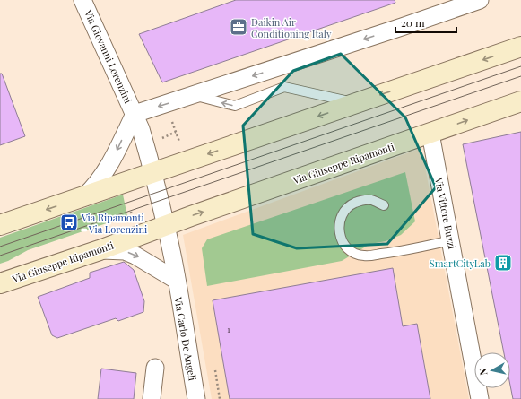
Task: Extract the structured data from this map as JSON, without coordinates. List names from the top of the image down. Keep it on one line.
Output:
{"streets":{"street":["Via Giovanni Lorenzini","Via Giuseppe Ripamonti","Via Vittore Buzzi","Via Carlo De Angeli"]},"crossings":[["Via Giuseppe Ripamonti","Via Vittore Buzzi"],["Via Giuseppe Ripamonti","Via Carlo De Angeli"]],"places":{"office":["Daikin Air Conditioning Italy"],"bus stop":["Via Ripamonti - Via Lorenzini"],"building":["SmartCityLab"]},"house_numbers":["1"],"scale_bar":"20 m","north":"left"}
